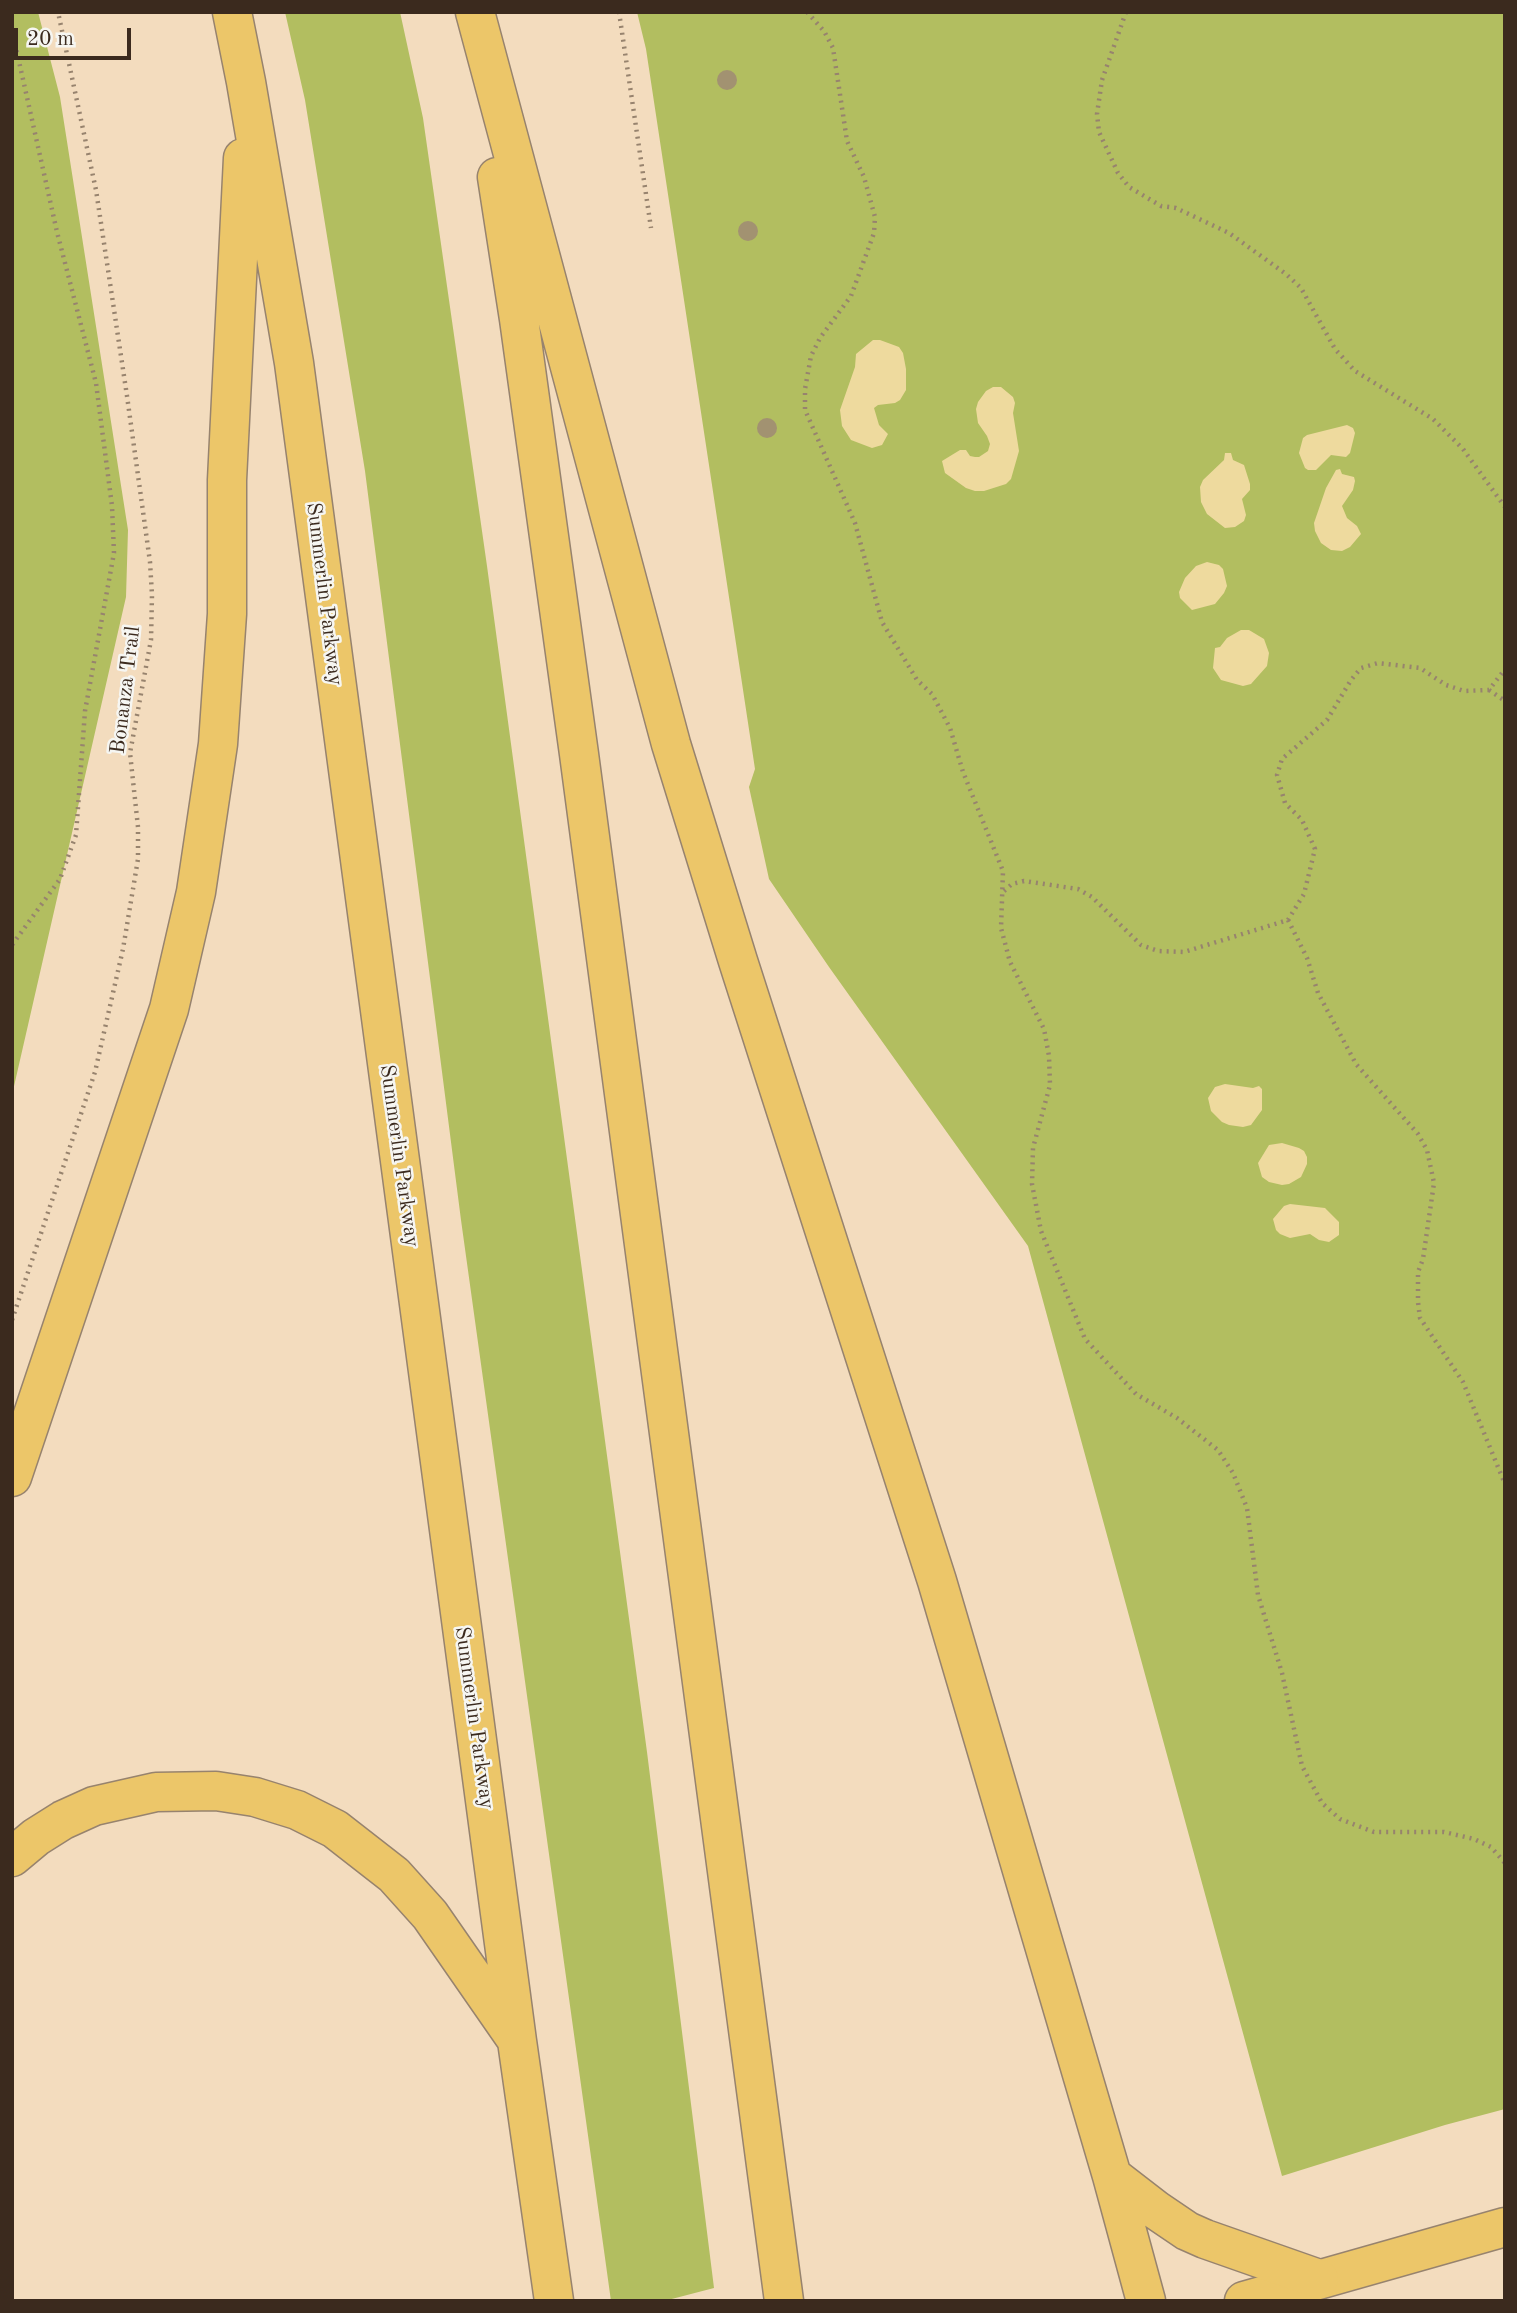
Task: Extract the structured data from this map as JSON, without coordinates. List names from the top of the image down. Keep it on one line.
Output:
{"streets":{"main road":["Summerlin Parkway"],"path":["Bonanza Trail"]},"scale_bar":"20 m"}
